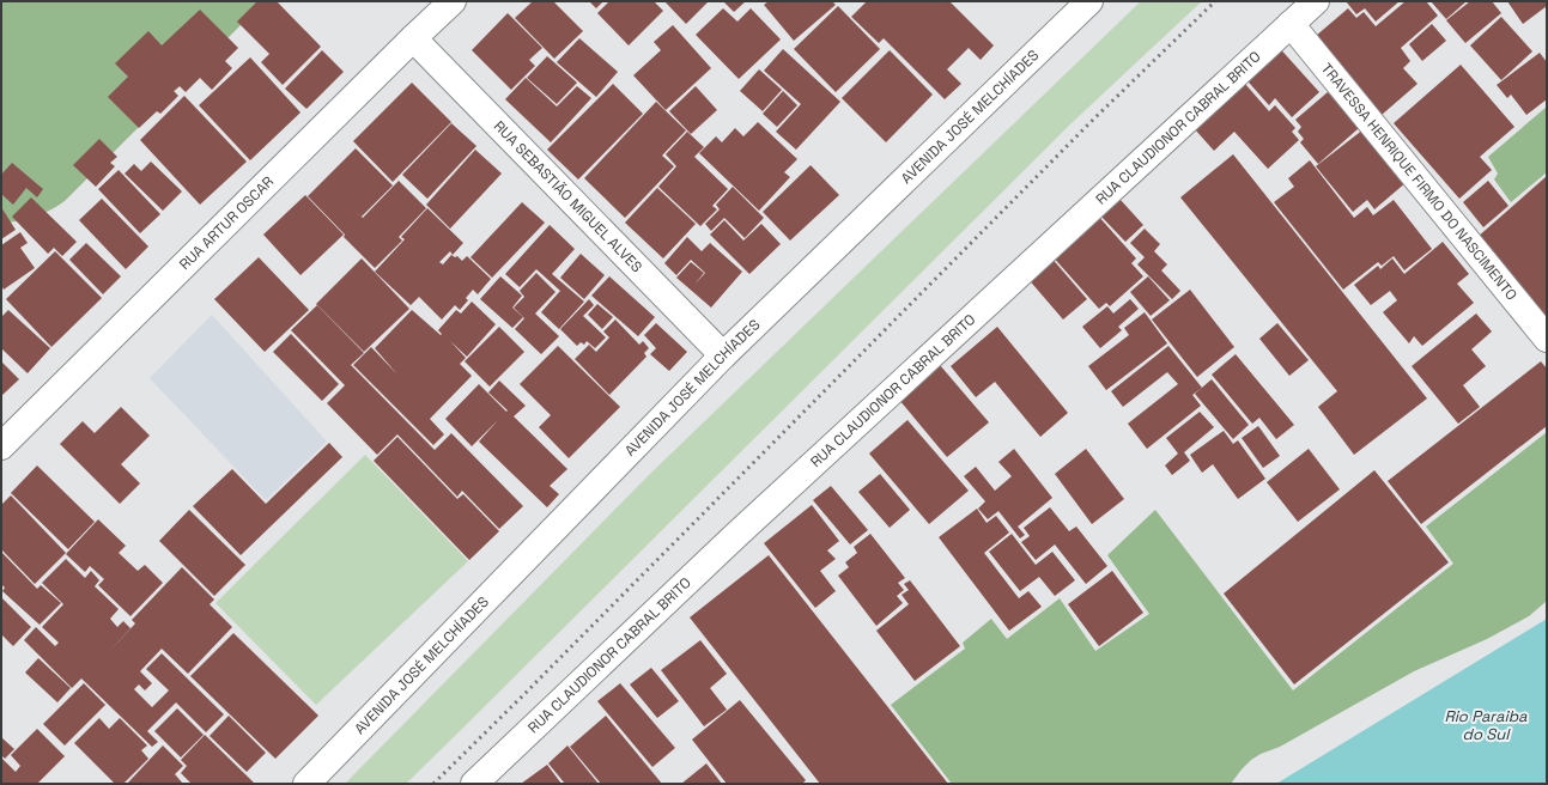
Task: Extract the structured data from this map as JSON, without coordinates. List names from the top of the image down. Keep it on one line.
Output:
{"streets":{"street":["AVENIDA JOSÉ MELCHÍADES","RUA CLAUDIONOR CABRAL BRITO","TRAVESSA HENRIQUE FIRMO DO NASCIMENTO","RUA SEBASTIÃO MIGUEL ALVES","RUA ARTUR OSCAR"]},"crossings":[["AVENIDA JOSÉ MELCHÍADES","RUA SEBASTIÃO MIGUEL ALVES"],["RUA CLAUDIONOR CABRAL BRITO","TRAVESSA HENRIQUE FIRMO DO NASCIMENTO"],["RUA SEBASTIÃO MIGUEL ALVES","RUA ARTUR OSCAR"]],"water":["Rio Paraiba do Sul"]}
